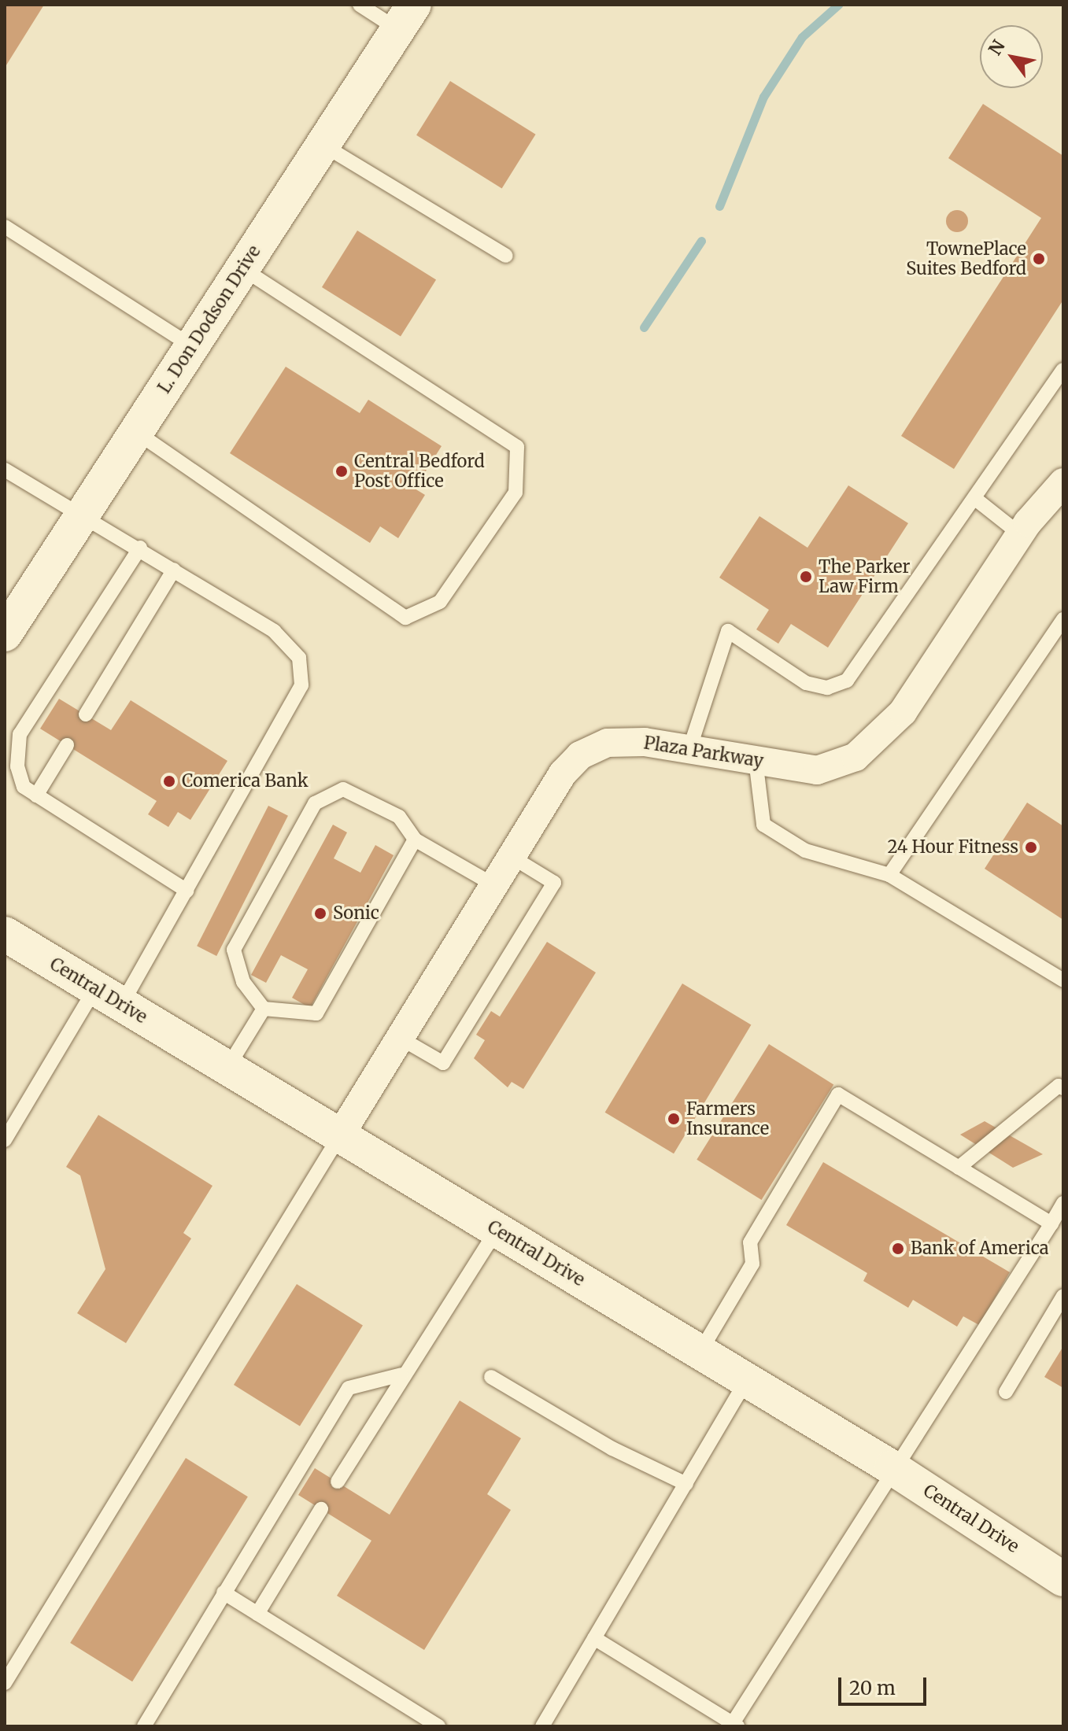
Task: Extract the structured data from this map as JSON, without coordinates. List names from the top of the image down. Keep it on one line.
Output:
{"streets":{"main road":["L. Don Dodson Drive","Central Drive"],"street":["Plaza Parkway"]},"crossings":[["Plaza Parkway","Central Drive"]],"places":["TownePlace Suites Bedford","Central Bedford Post Office","The Parker Law Firm","Comerica Bank","24 Hour Fitness","Sonic","Farmers Insurance","Bank of America"],"scale_bar":"20 m","north":"top left"}
